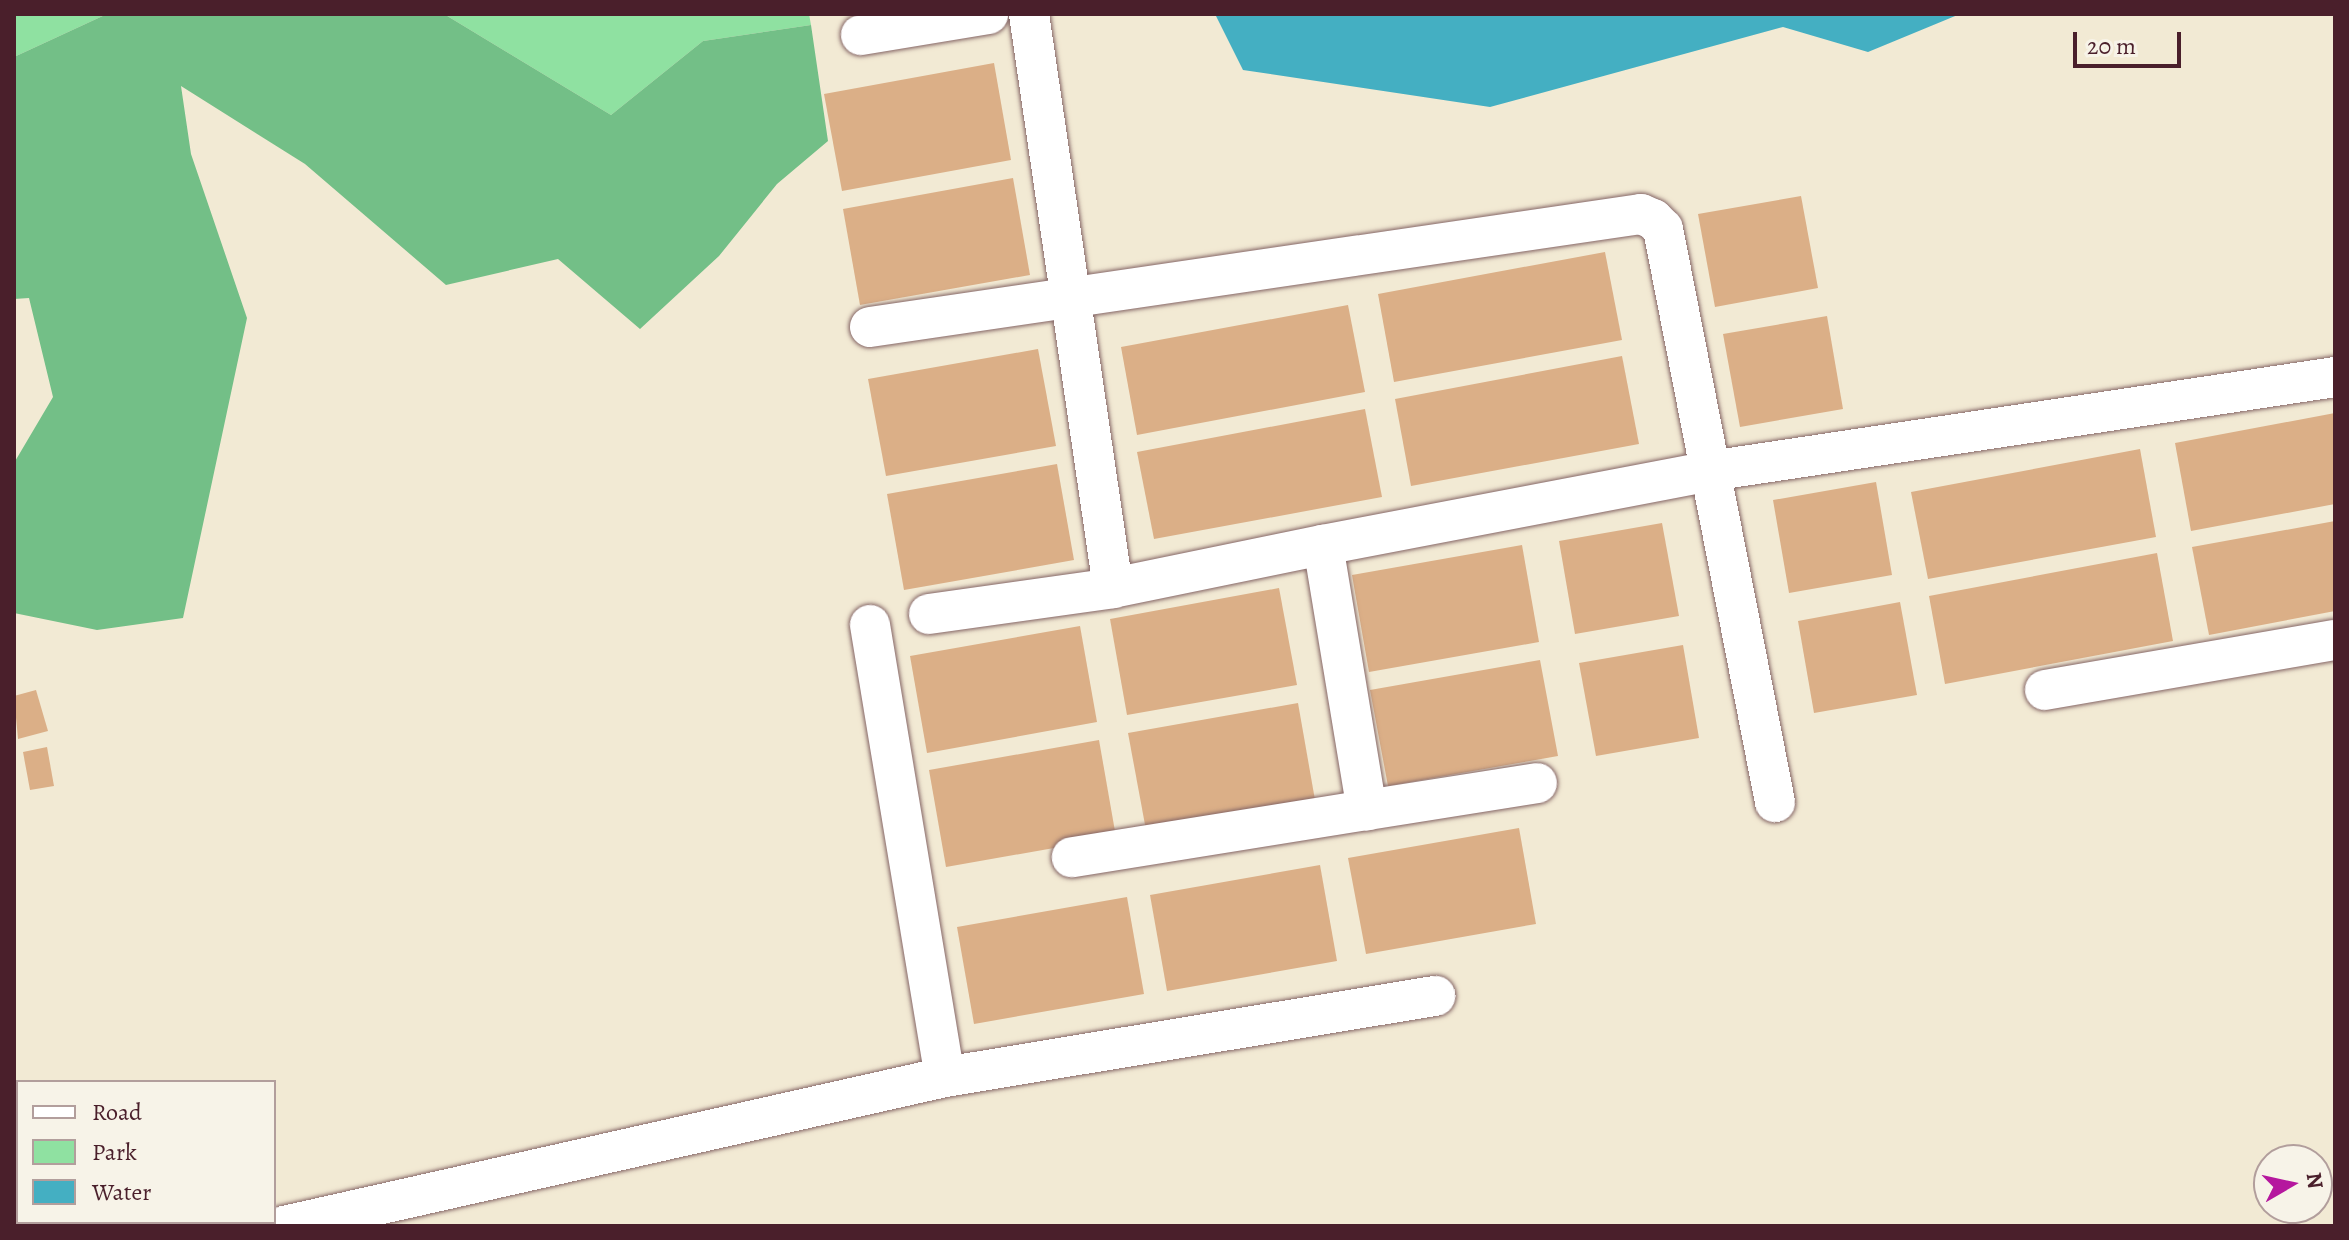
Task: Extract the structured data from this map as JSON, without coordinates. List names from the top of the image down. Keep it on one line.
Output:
{"legend":["Road","Park","Water"],"scale_bar":"20 m","north":"right"}
